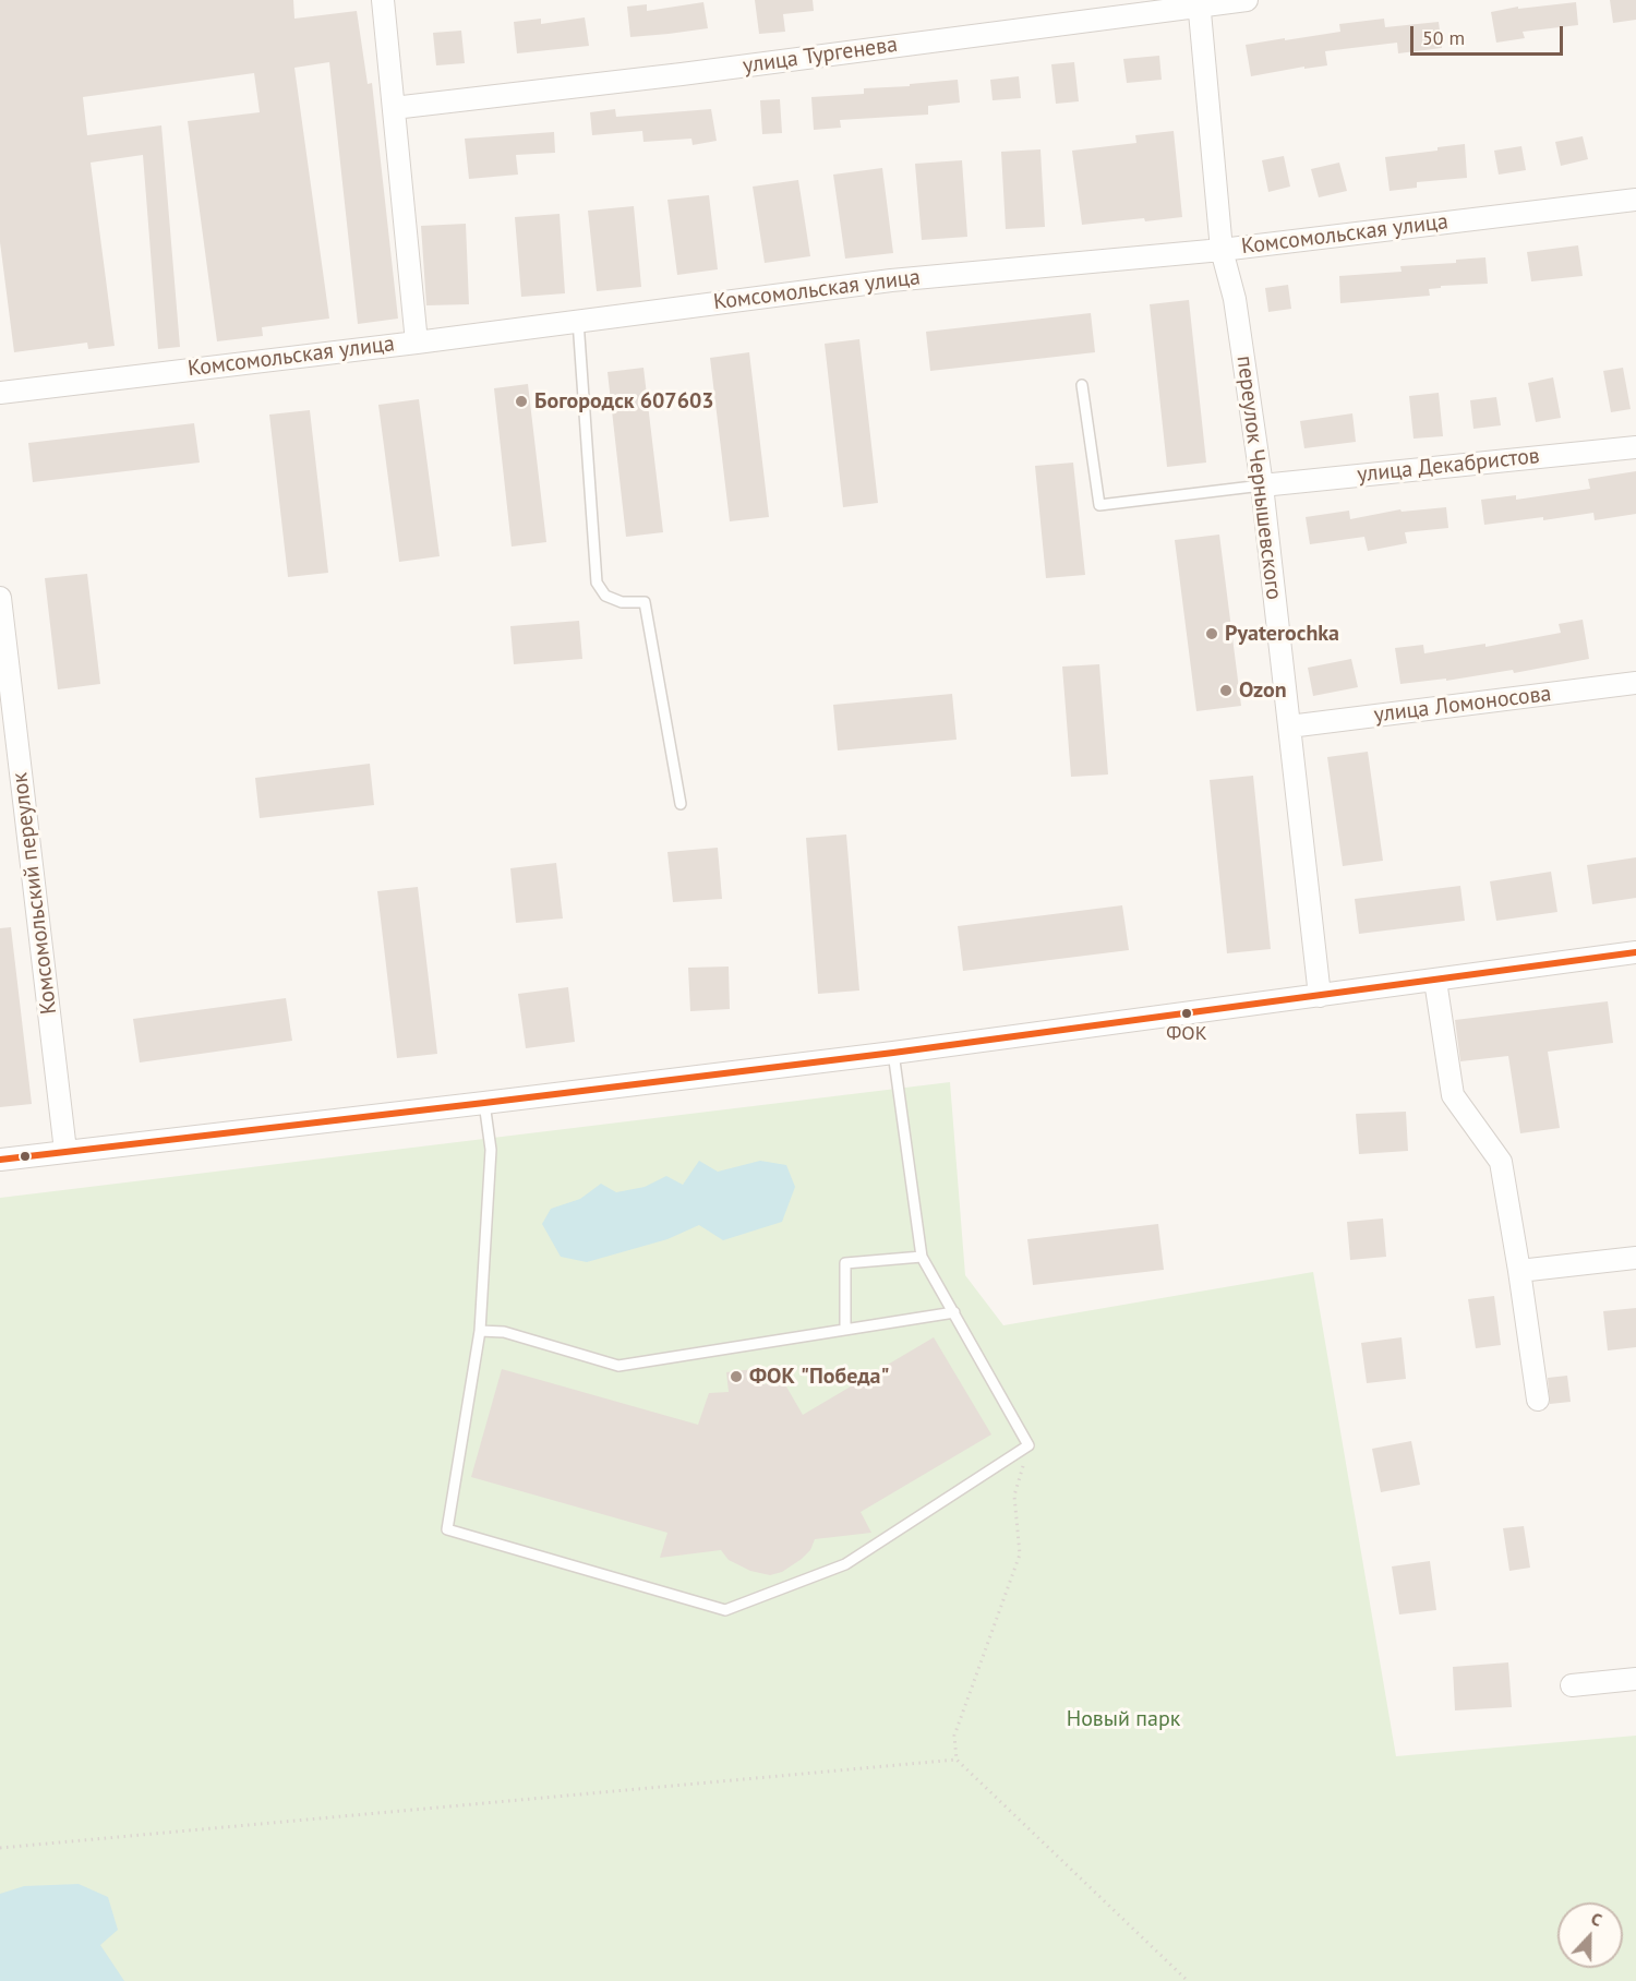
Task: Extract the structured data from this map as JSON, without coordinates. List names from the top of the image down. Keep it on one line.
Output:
{"streets":{"street":["улица Тургенева","Комсомольская улица","улица Декабристов","переулок Чернышевского","улица Ломоносова","Комсомольский переулок"]},"crossings":[["улица Тургенева","переулок Чернышевского"],["Комсомольская улица","переулок Чернышевского"],["улица Декабристов","переулок Чернышевского"],["переулок Чернышевского","улица Ломоносова"]],"parks":["Новый парк"],"places":["Богородск 607603","Pyaterochka","Ozon","ФОК","ФОК \"Победа\""],"scale_bar":"50 m","north":"top"}
